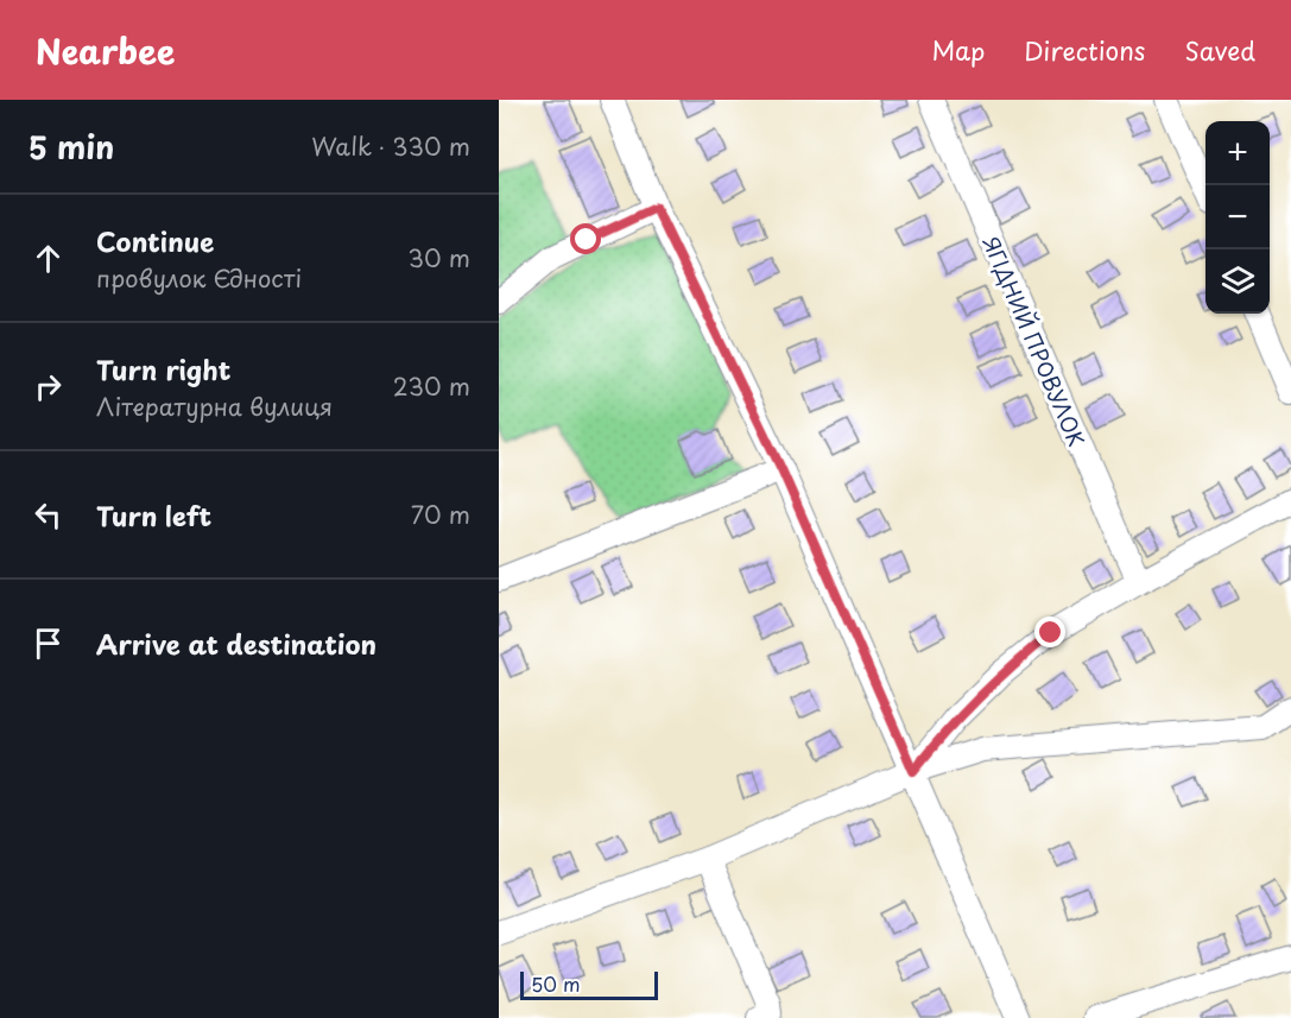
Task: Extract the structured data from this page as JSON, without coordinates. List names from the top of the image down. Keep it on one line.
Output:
{"streets":{"street":["ЯГІДНИЙ ПРОВУЛОК"]},"scale_bar":"50 m","page":{"header":"Nearbee","nav":["Map","Directions","Saved"],"heading":["5 min","Walk · 330 m"],"map_buttons":["+","−"],"list":[["Continue","провулок Єдності","30 m"],["Turn right","Літературна вулиця","230 m"],["Turn left","70 m"],"Arrive at destination"],"scale":"50 m"}}
